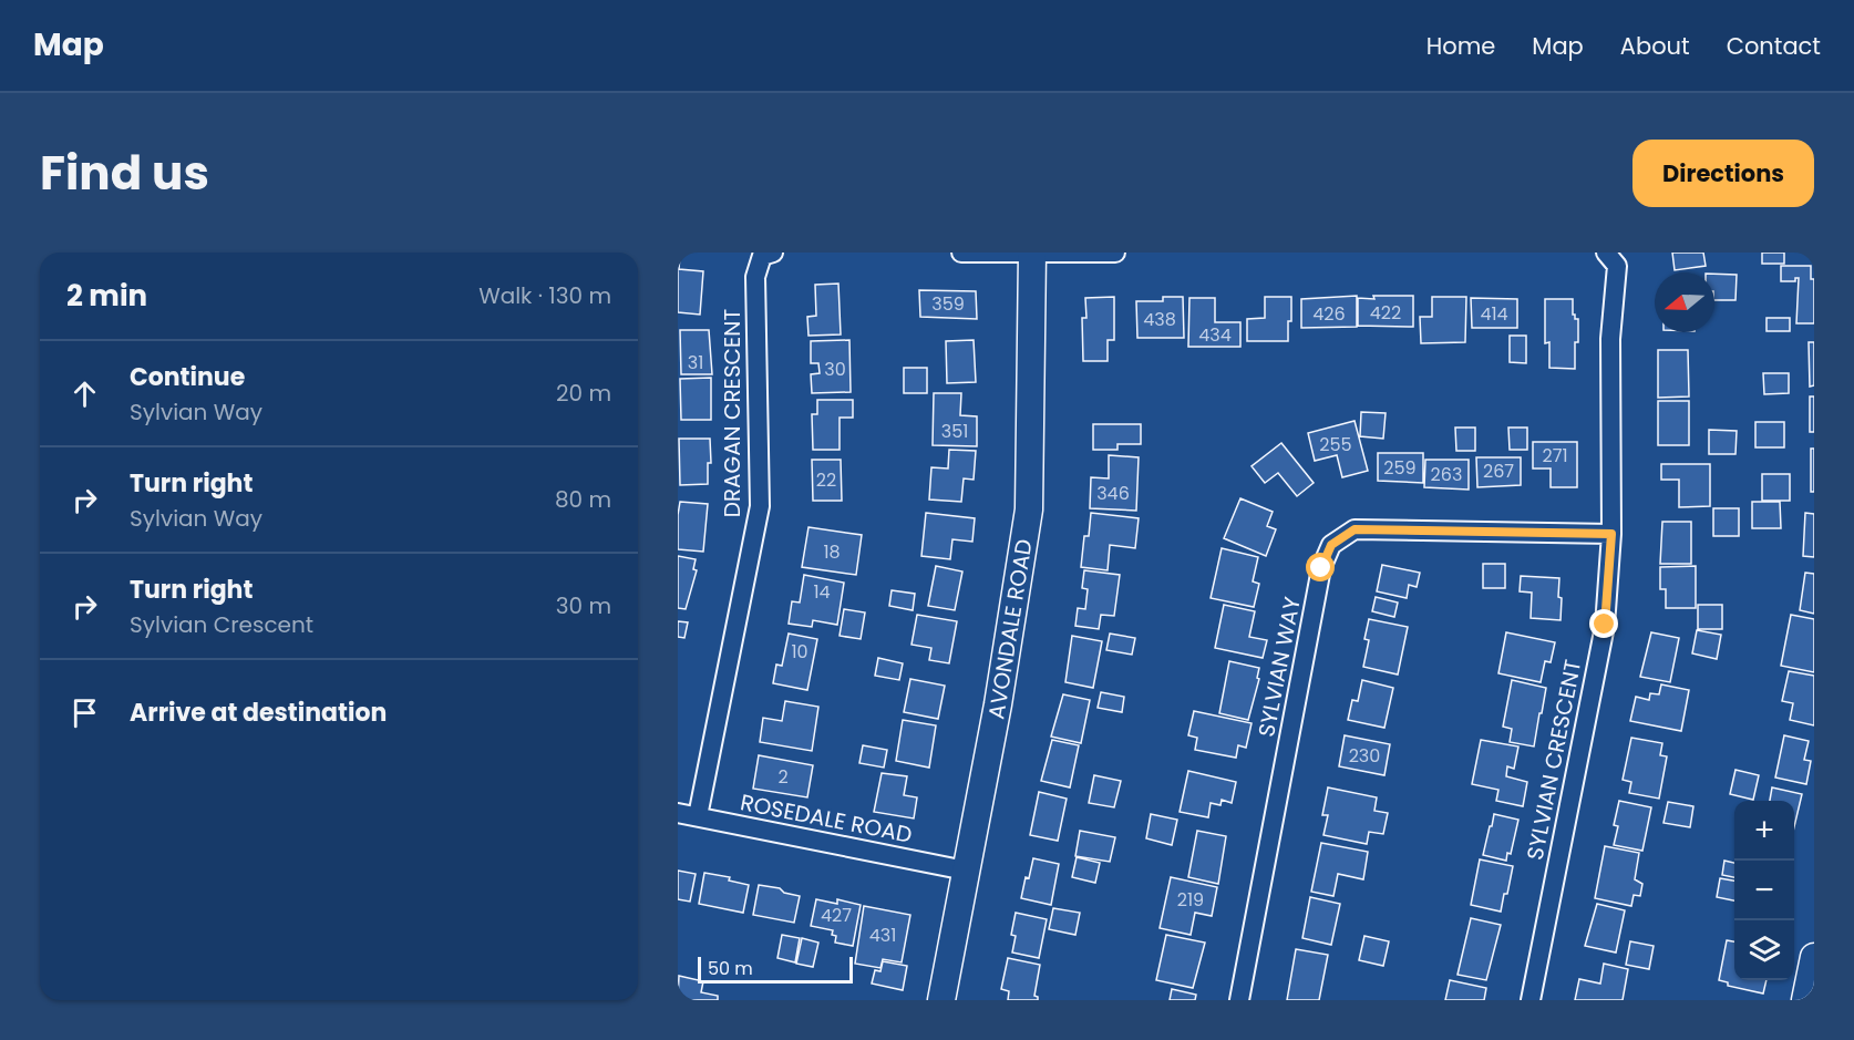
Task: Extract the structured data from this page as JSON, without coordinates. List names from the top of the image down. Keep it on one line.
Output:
{"streets":{"street":["DRAGAN CRESCENT","AVONDALE ROAD","SYLVIAN WAY","SYLVIAN CRESCENT","ROSEDALE ROAD"]},"crossings":[["DRAGAN CRESCENT","ROSEDALE ROAD"],["AVONDALE ROAD","ROSEDALE ROAD"],["SYLVIAN WAY","SYLVIAN CRESCENT"]],"house_numbers":["359","422","426","414","438","434","31","30","351","255","271","259","267","263","22","346","18","14","10","230","2","219","427","431"],"scale_bar":"50 m","north":"left","page":{"header":"Map","nav":["Home","Map","About","Contact"],"title":"Find us","buttons":"Directions","heading":["2 min","Walk · 130 m"],"list":[["Continue","Sylvian Way","20 m"],["Turn right","Sylvian Way","80 m"],["Turn right","Sylvian Crescent","30 m"],"Arrive at destination"],"map_buttons":["+","−"],"scale":"50 m"}}
